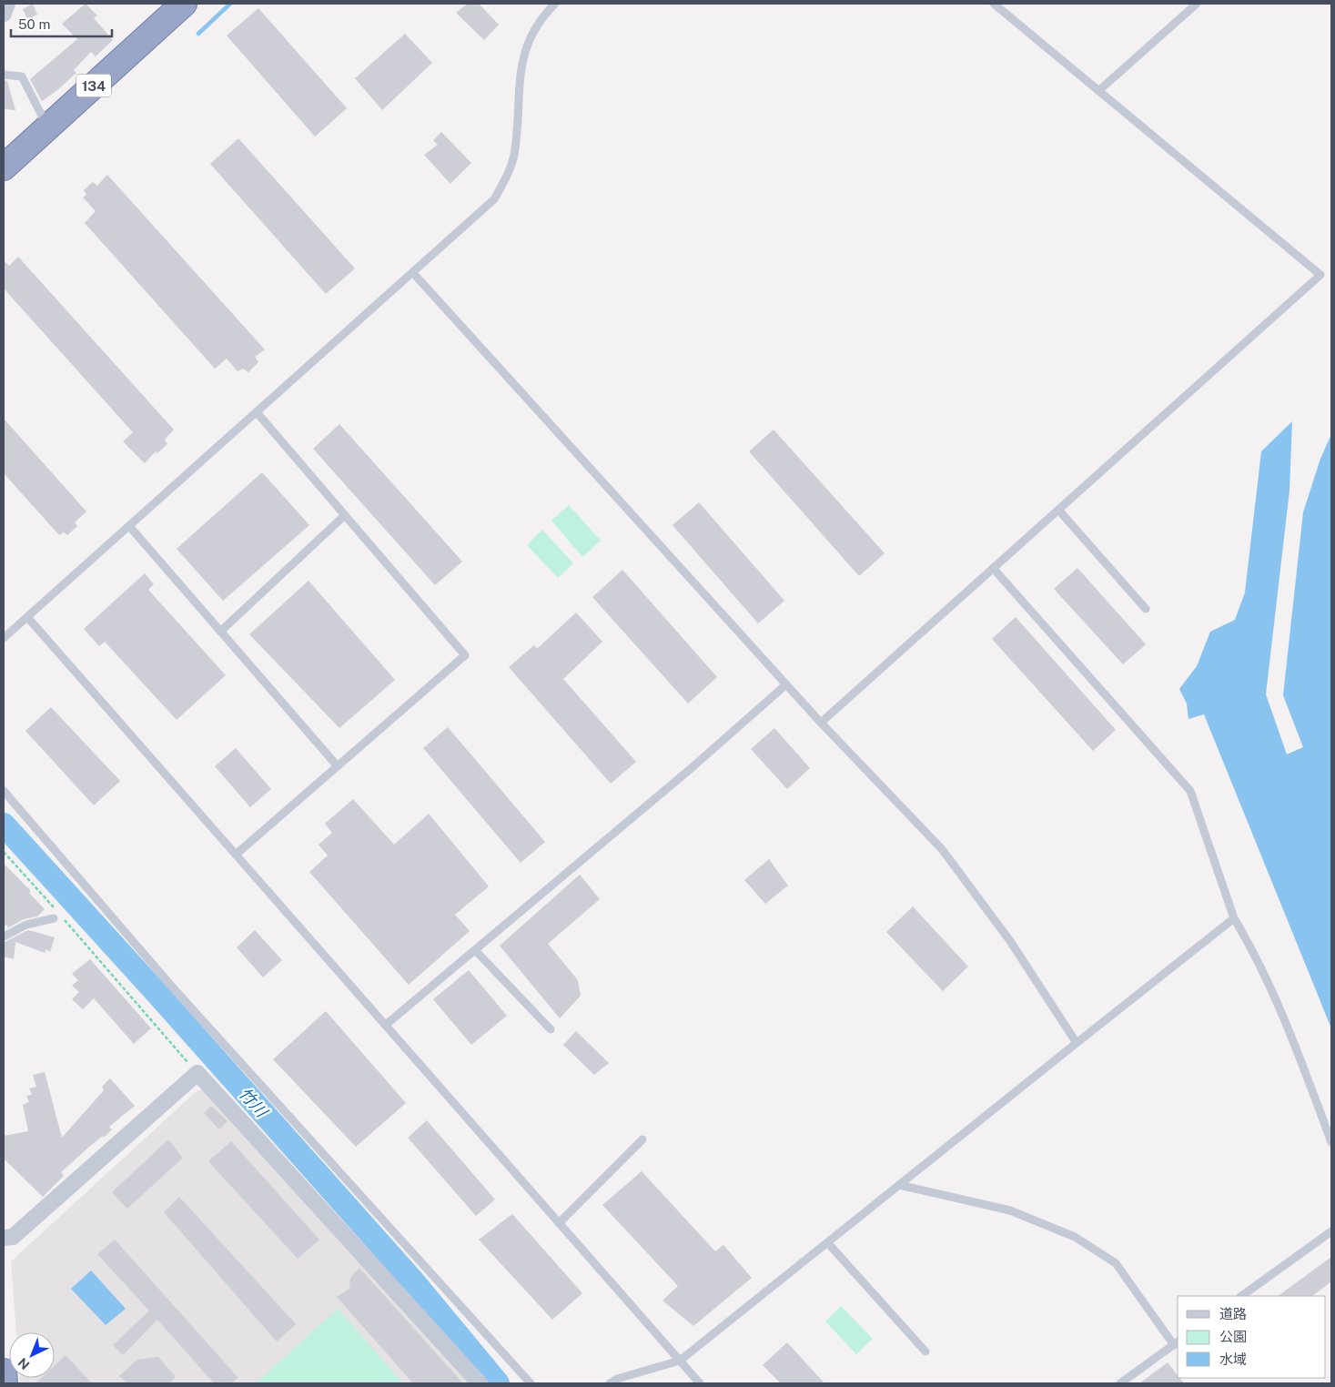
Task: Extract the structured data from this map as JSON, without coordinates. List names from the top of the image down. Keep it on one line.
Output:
{"streets":{"highway":["134"]},"water":["竹川"],"legend":["道路","公園","水域"],"scale_bar":"50 m","north":"bottom left"}
